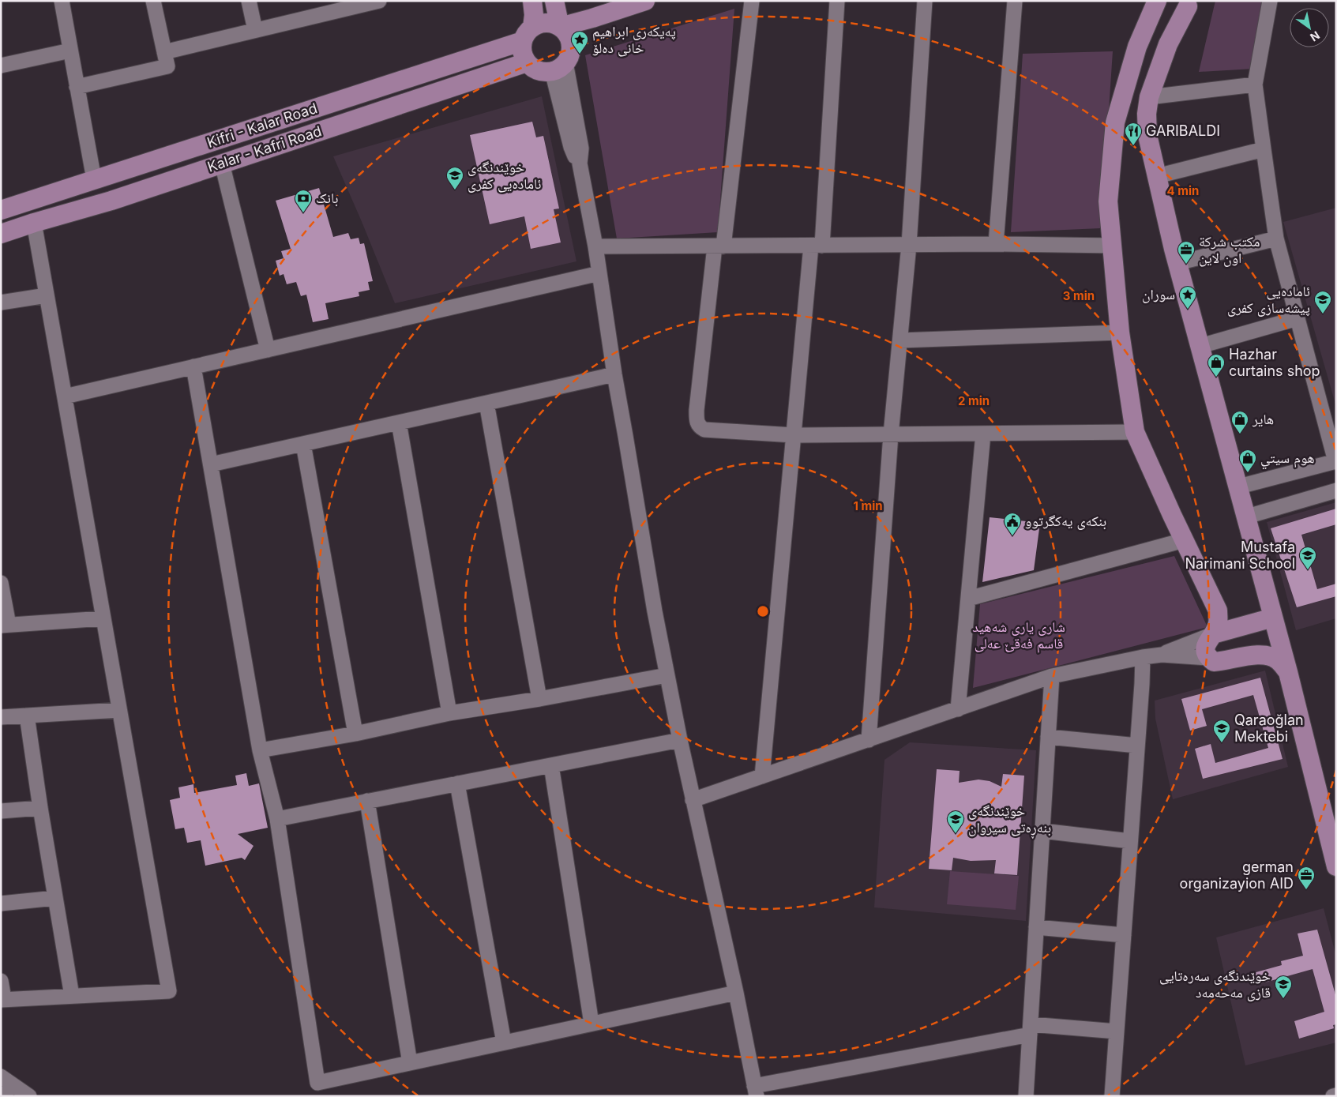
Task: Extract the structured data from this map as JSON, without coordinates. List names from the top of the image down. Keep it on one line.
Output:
{"streets":{"main road":["Kifri - Kalar Road","Kalar - Kafri Road"]},"crossings":[["Kifri - Kalar Road","Kalar - Kafri Road"]],"parks":["شاری یاری شەهید قاسم فەقێ عەلی"],"places":{"place":["پەیکەری ابراهیم خانی دەلۆ","سوران"],"restaurant":["GARIBALDI"],"school or university":["خوێندنگەی ئامادەیی کفری","ئامادەیی پیشەسازی کفری","Mustafa Narimani School","Qaraoğlan Mektebi","خوێندنگەی بنەڕەتی سیروان","خوێندنگەی سەرەتایی قازی مەحەمەد"],"bank":["بانک"],"office":["مكتب شركة اون لاين","german organizayion AID"],"shop":["Hazhar curtains shop","هاير","هوم سيتي"],"public building":["بنکەی یەکگرتوو"]},"north":"bottom right","rings":["4 min","3 min","2 min","1 min"]}
